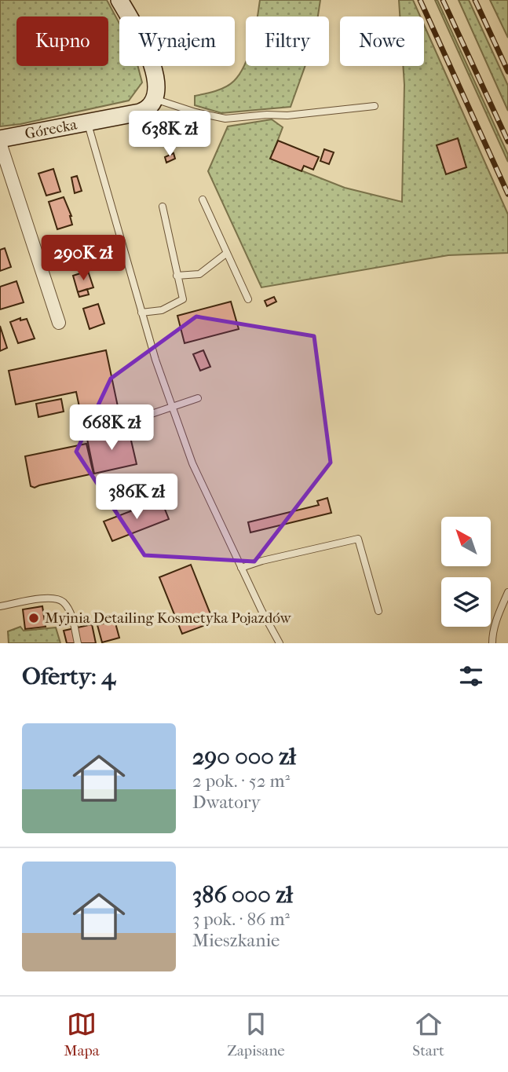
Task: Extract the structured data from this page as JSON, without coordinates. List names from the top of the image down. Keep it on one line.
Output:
{"streets":{"street":["Górecka"]},"places":["Myjnia Detailing Kosmetyka Pojazdów"],"north":"top left","page":{"chip":["Kupno","Wynajem","Filtry","Nowe"],"price":["638K zł","290K zł","668K zł","386K zł"],"heading":"Oferty: 4","list":[{"name":"290 000 zł","note":"2 pok. · 52 m² · Dwatory"},{"name":"386 000 zł","note":"3 pok. · 86 m² · Mieszkanie"}],"tabs":["Mapa","Zapisane","Start"]}}
